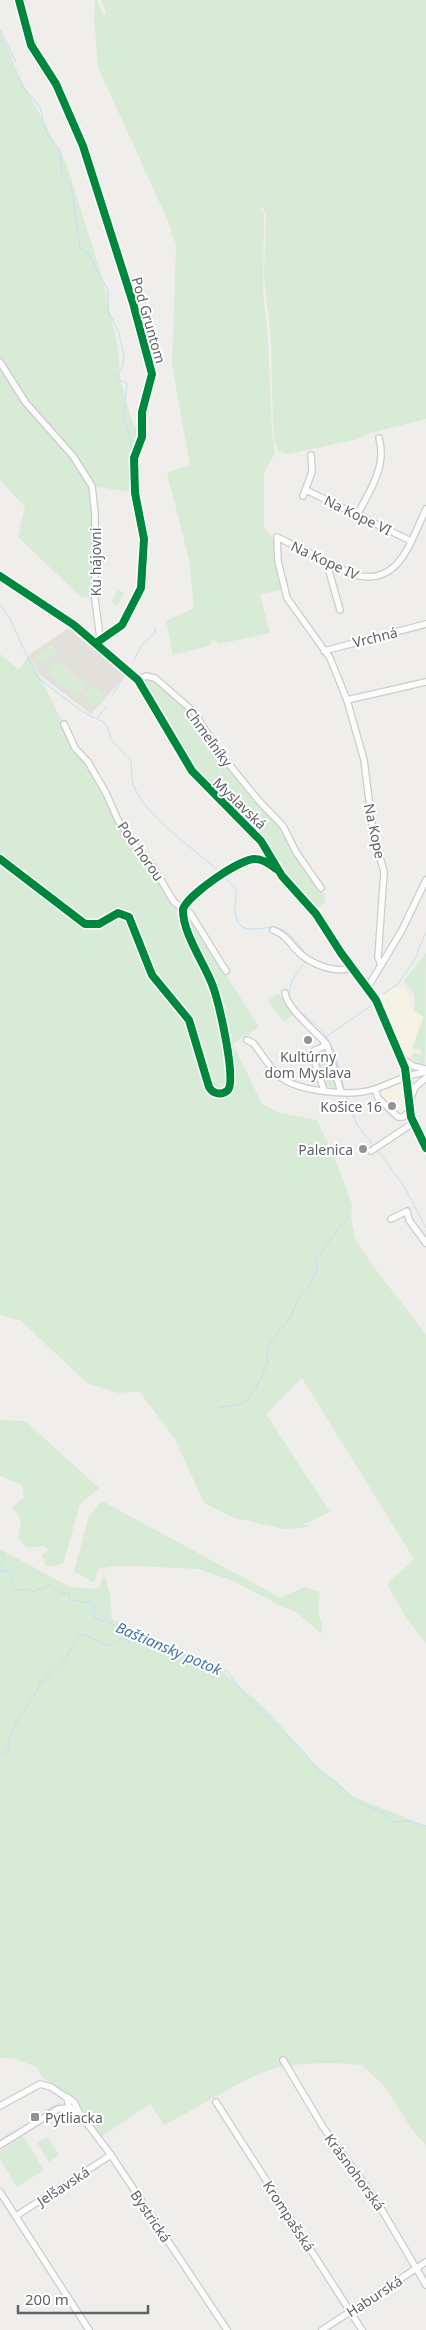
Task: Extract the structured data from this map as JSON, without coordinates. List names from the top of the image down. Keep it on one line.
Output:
{"streets":{"street":["Pod Gruntom","Na Kope VI","Na Kope IV","Ku hájovni","Vrchná","Chmeľníky","Myslavská","Na Kope","Pod horou","Krásnohorská","Jelšavská","Bystrická","Krompašská","Haburská"]},"crossings":[["Pod Gruntom","Ku hájovni"],["Pod Gruntom","Myslavská"],["Na Kope VI","Na Kope IV"],["Na Kope IV","Na Kope"],["Ku hájovni","Myslavská"],["Vrchná","Na Kope"],["Chmeľníky","Myslavská"],["Krásnohorská","Haburská"],["Jelšavská","Bystrická"],["Krompašská","Haburská"]],"water":["Baštiansky potok"],"places":{"other":["Kultúrny dom Myslava","Košice 16","Palenica"],"transit":["Pytliacka"]},"scale_bar":"200 m"}
